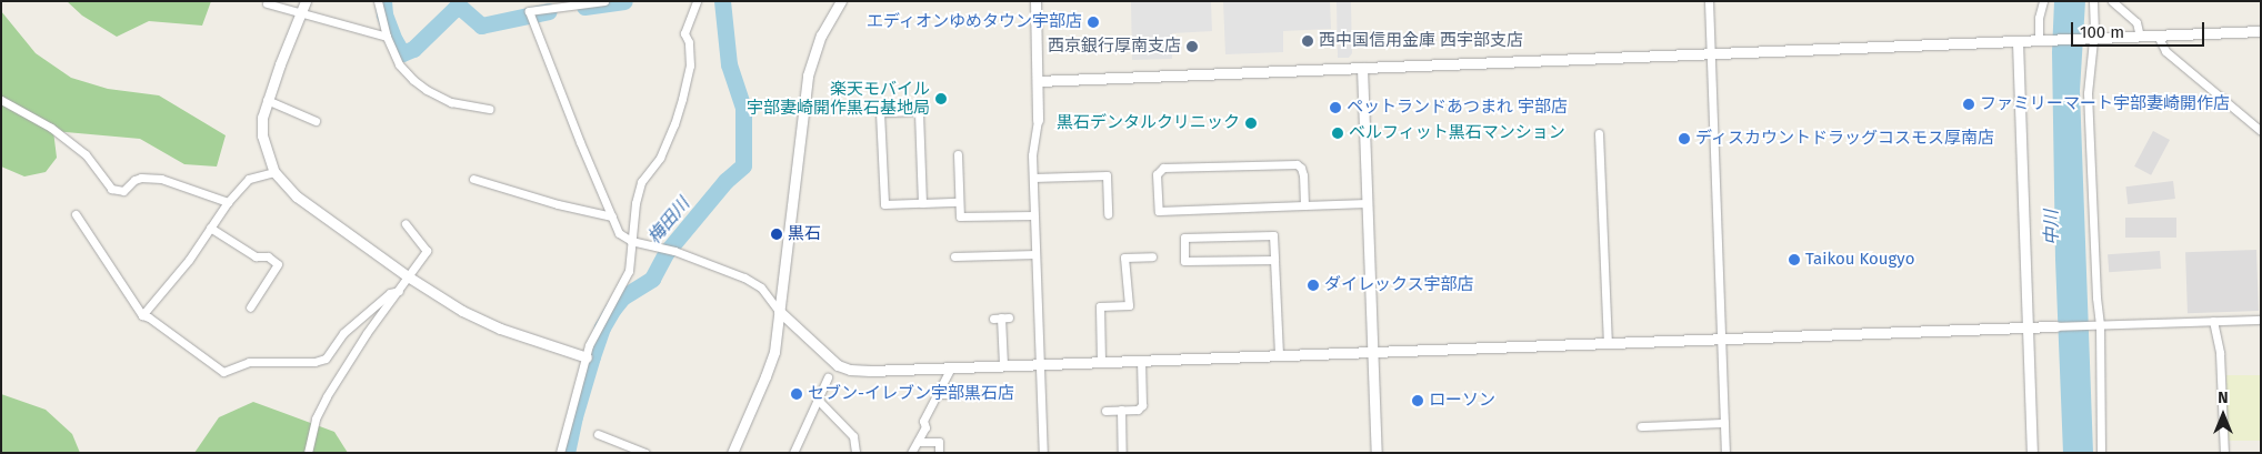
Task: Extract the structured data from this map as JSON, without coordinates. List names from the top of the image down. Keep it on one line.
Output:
{"water":["梅田川","中川"],"places":["エディオンゆめタウン宇部店","西中国信用金庫 西宇部支店","西京銀行厚南支店","楽天モバイル 宇部妻崎開作黒石基地局","ファミリーマート宇部妻崎開作店","ペットランドあつまれ 宇部店","黒石デンタルクリニック","ベルフィット黒石マンション","ディスカウントドラッグコスモス厚南店","黒石","Taikou Kougyo","ダイレックス宇部店","セブン-イレブン宇部黒石店","ローソン"],"scale_bar":"100 m","north":"top"}
